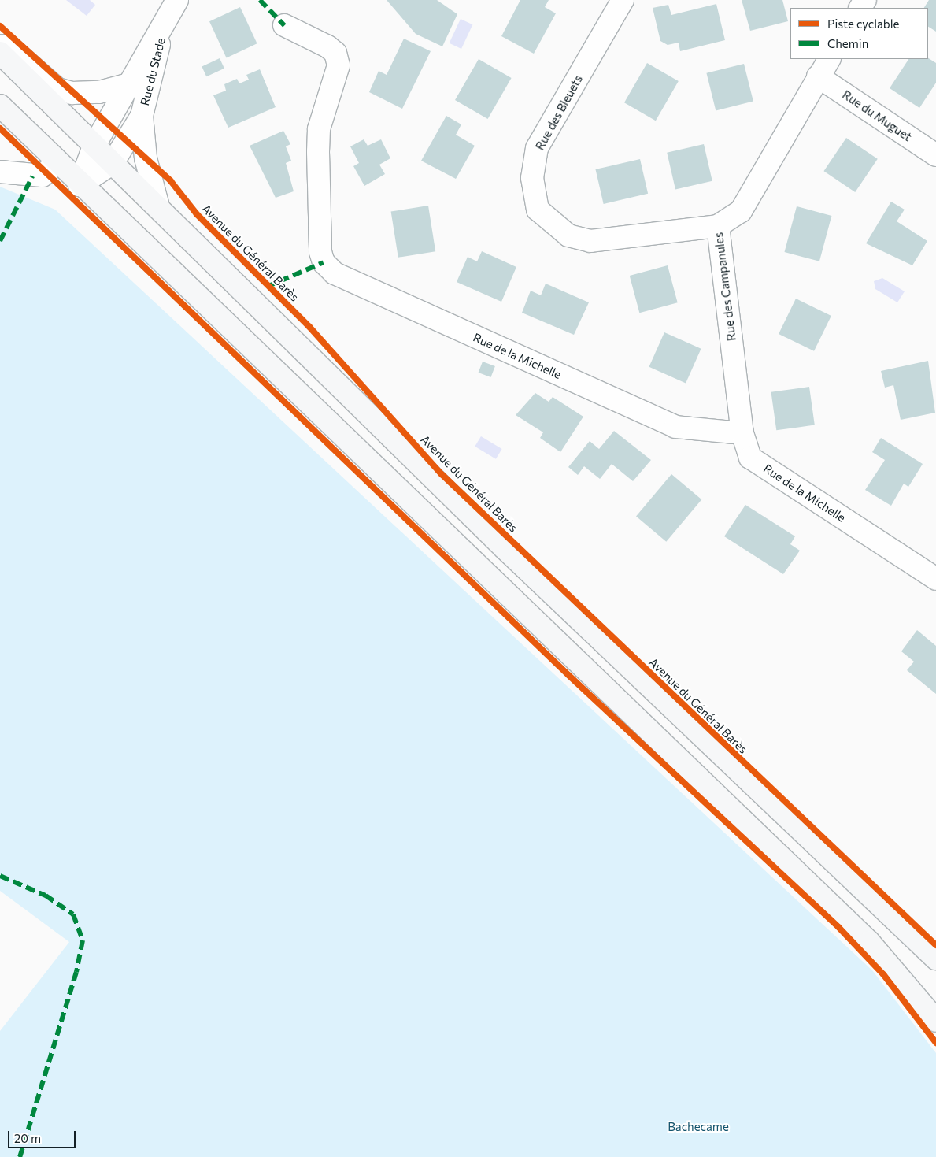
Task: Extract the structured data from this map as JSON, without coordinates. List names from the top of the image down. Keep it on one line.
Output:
{"streets":{"main road":["Avenue du Général Barès"],"street":["Rue du Stade","Rue des Bleuets","Rue du Muguet","Rue des Campanules","Rue de la Michelle"]},"crossings":[["Rue du Stade","Avenue du Général Barès"],["Rue des Bleuets","Rue des Campanules"],["Rue du Muguet","Rue des Campanules"],["Rue des Campanules","Rue de la Michelle"]],"parks":["Bachecame"],"legend":["Piste cyclable","Chemin"],"scale_bar":"20 m"}
